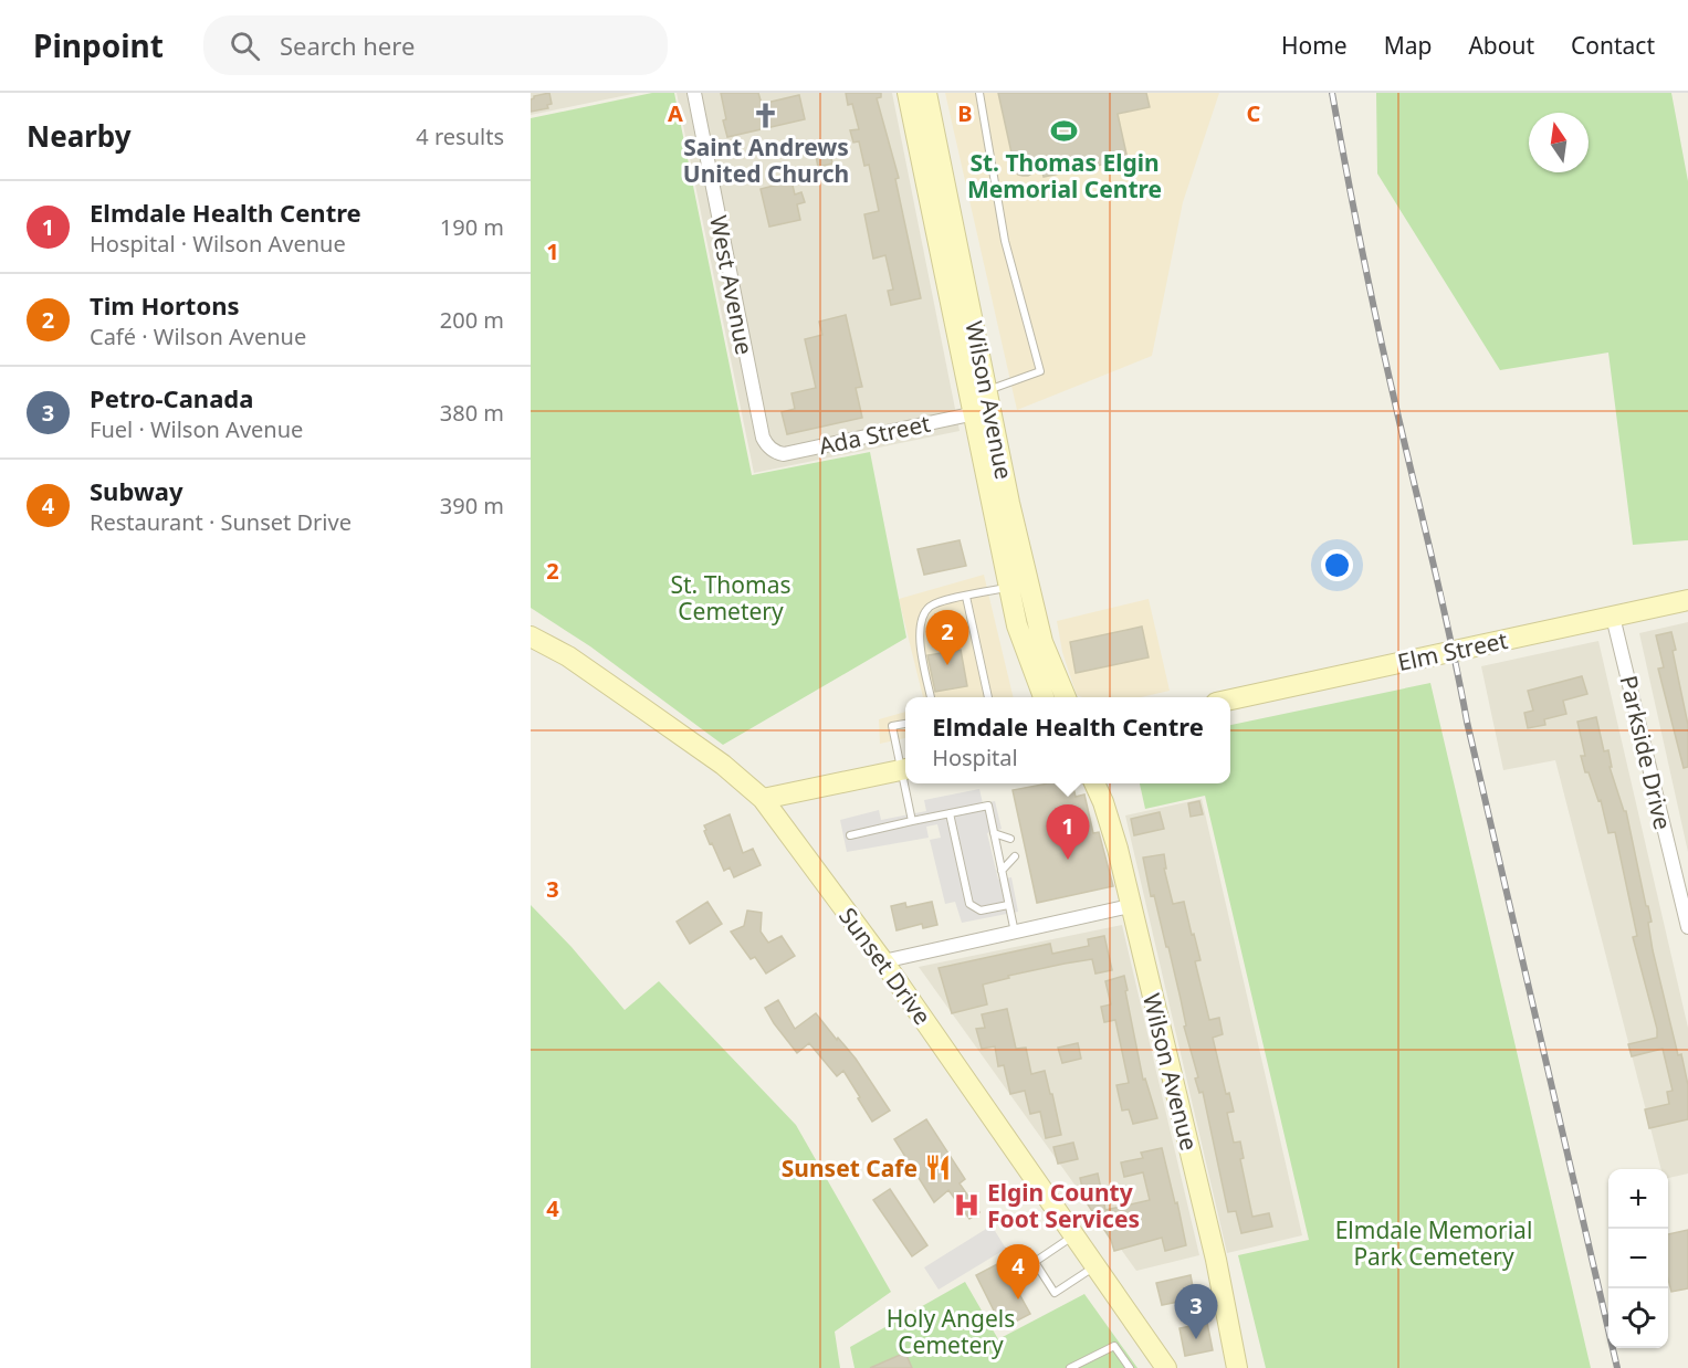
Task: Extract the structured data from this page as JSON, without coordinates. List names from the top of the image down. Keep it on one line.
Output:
{"streets":{"street":["West Avenue","Wilson Avenue","Ada Street","Elm Street","Parkside Drive","Sunset Drive"]},"crossings":[["West Avenue","Ada Street"],["Wilson Avenue","Ada Street"],["Elm Street","Parkside Drive"]],"parks":["St. Thomas Cemetery","Elmdale Memorial Park Cemetery","Holy Angels Cemetery"],"places":{"church":["Saint Andrews United Church"],"sports":["St. Thomas Elgin Memorial Centre"],"restaurant":["Sunset Cafe"],"hospital":["Elgin County Foot Services"]},"north":"top","page":{"header":"Pinpoint","search":"Search here","nav":["Home","Map","About","Contact"],"heading":["Nearby","4 results"],"list":[{"mark":"1","name":"Elmdale Health Centre","note":"Hospital · Wilson Avenue","value":"190 m"},{"mark":"2","name":"Tim Hortons","note":"Café · Wilson Avenue","value":"200 m"},{"mark":"3","name":"Petro-Canada","note":"Fuel · Wilson Avenue","value":"380 m"},{"mark":"4","name":"Subway","note":"Restaurant · Sunset Drive","value":"390 m"}],"pins":["2","1","4","3"],"popup":["Elmdale Health Centre","Hospital"],"map_buttons":["+","−"]},"grid":{"columns":["A","B","C"],"rows":["1","2","3","4"]}}
